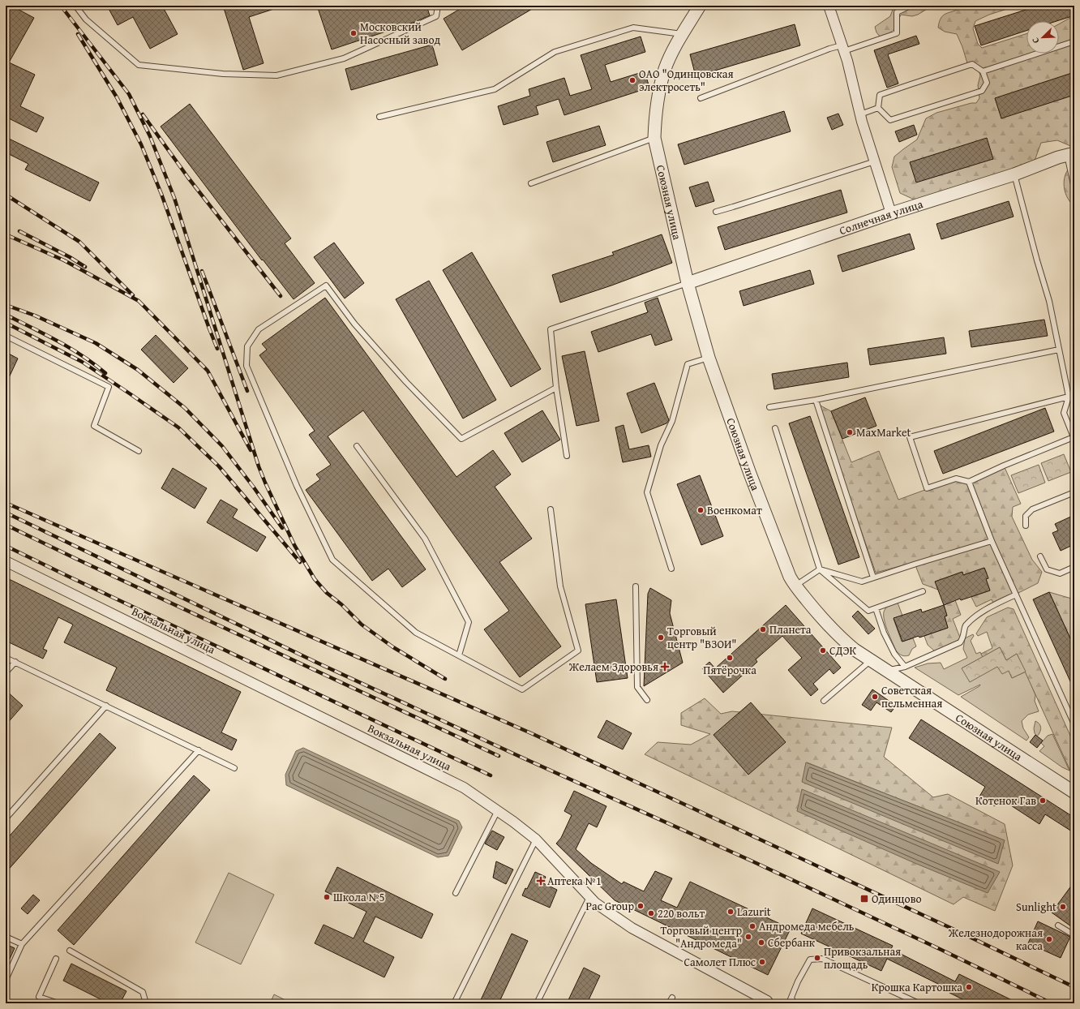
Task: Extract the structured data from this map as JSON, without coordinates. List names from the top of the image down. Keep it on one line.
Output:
{"streets":{"street":["Союзная улица","Солнечная улица","Вокзальная улица"]},"crossings":[["Союзная улица","Солнечная улица"]],"places":{"other":["Московский Насосный завод","ОАО \"Одинцовская электросеть\"","MaxMarket","Военкомат","Планета","Торговый центр \"ВЗОИ\"","СДЭК","Пятёрочка","Советская пельменная","Котенок Гав","Школа №5","Pac Group","Sunlight","Lazurit","220 вольт","Андромеда мебель","Торговый центр \"Андромеда\"","Железнодорожная касса","Сбербанк","Привокзальная площадь","Самолет Плюс","Крошка Картошка"],"health":["Желаем Здоровья","Аптека №1"],"transit":["Одинцово"]},"north":"bottom left"}
